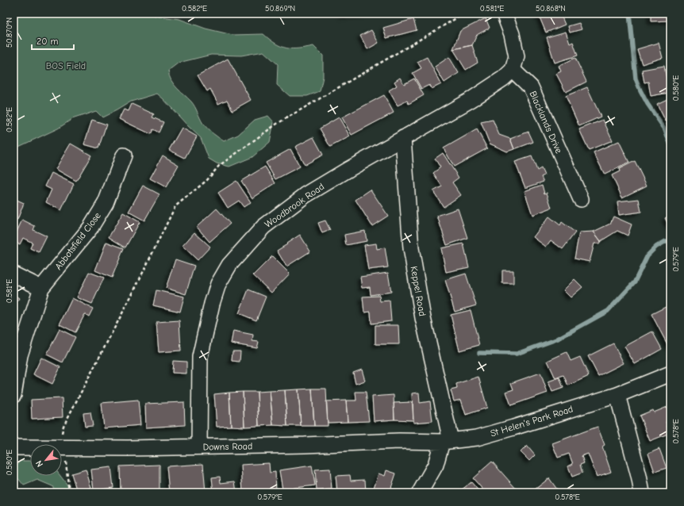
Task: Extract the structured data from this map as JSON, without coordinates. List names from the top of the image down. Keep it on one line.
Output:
{"streets":{"street":["Blacklands Drive","Woodbrook Road","Abbotsfield Close","Keppel Road","St Helen's Park Road","Downs Road"]},"crossings":[["Blacklands Drive","Woodbrook Road"],["Woodbrook Road","Keppel Road"],["Woodbrook Road","Downs Road"],["Keppel Road","St Helen's Park Road"],["Keppel Road","Downs Road"],["St Helen's Park Road","Downs Road"]],"parks":["BOS Field"],"scale_bar":"20 m","north":"bottom left","coordinates":["0.582°E","50.869°N","0.581°E","50.868°N","50.870°N","0.580°E","0.579°E","0.578°E"]}
